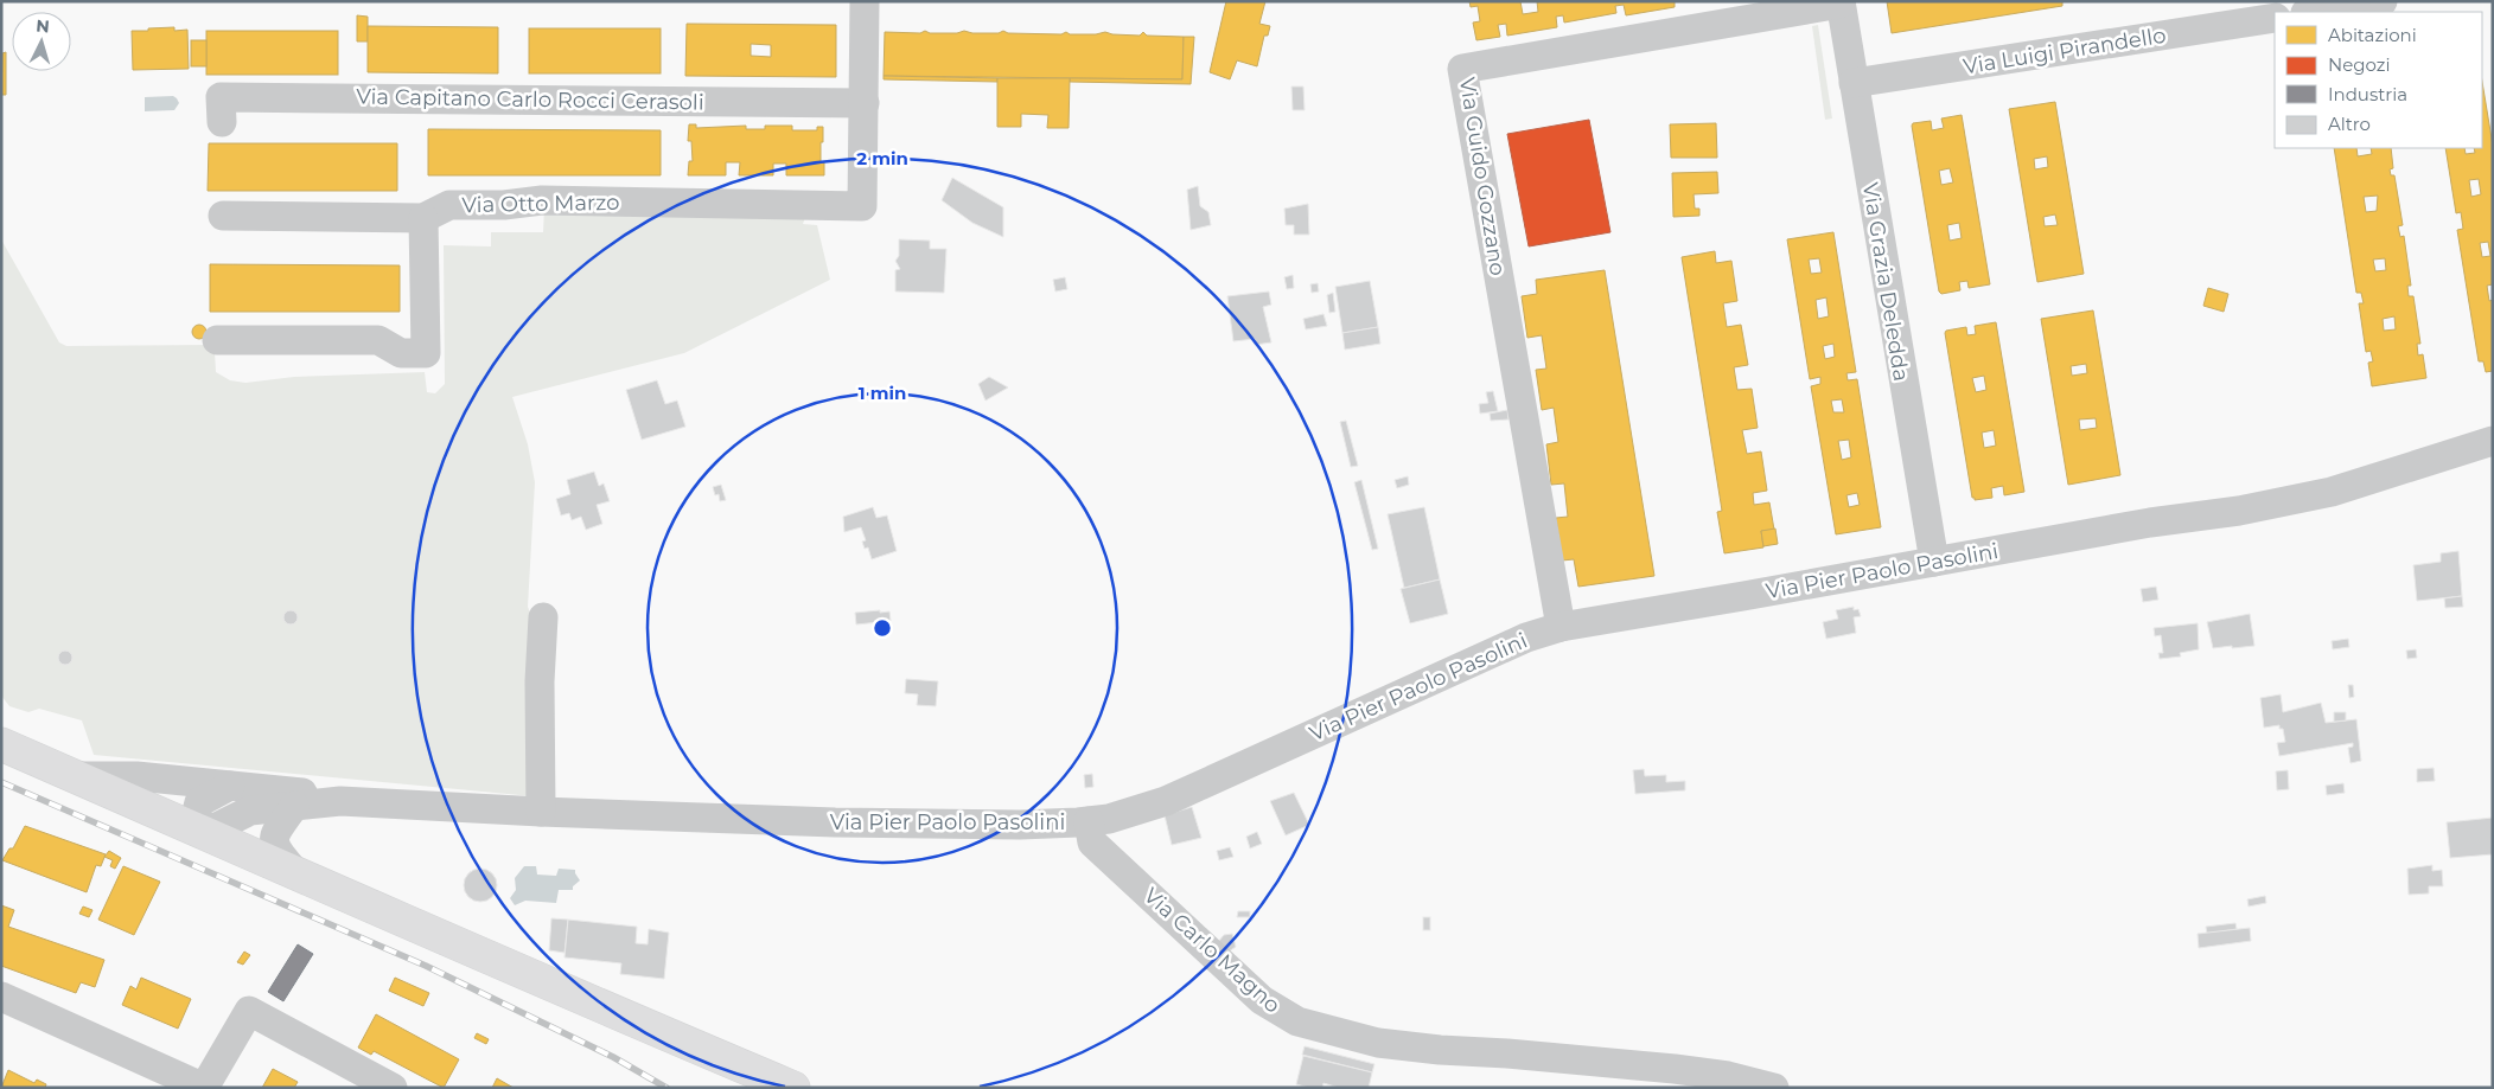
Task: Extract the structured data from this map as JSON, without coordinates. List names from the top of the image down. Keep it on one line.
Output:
{"streets":{"street":["Via Luigi Pirandello","Via Capitano Carlo Rocci Cerasoli","Via Guido Gozzano","Via Otto Marzo","Via Grazia Deledda","Via Pier Paolo Pasolini","Via Carlo Magno"]},"crossings":[["Via Luigi Pirandello","Via Grazia Deledda"],["Via Capitano Carlo Rocci Cerasoli","Via Otto Marzo"],["Via Guido Gozzano","Via Grazia Deledda"],["Via Guido Gozzano","Via Pier Paolo Pasolini"],["Via Grazia Deledda","Via Pier Paolo Pasolini"],["Via Pier Paolo Pasolini","Via Carlo Magno"]],"legend":["Abitazioni","Negozi","Industria","Altro"],"north":"top","rings":["2 min","1 min"]}
